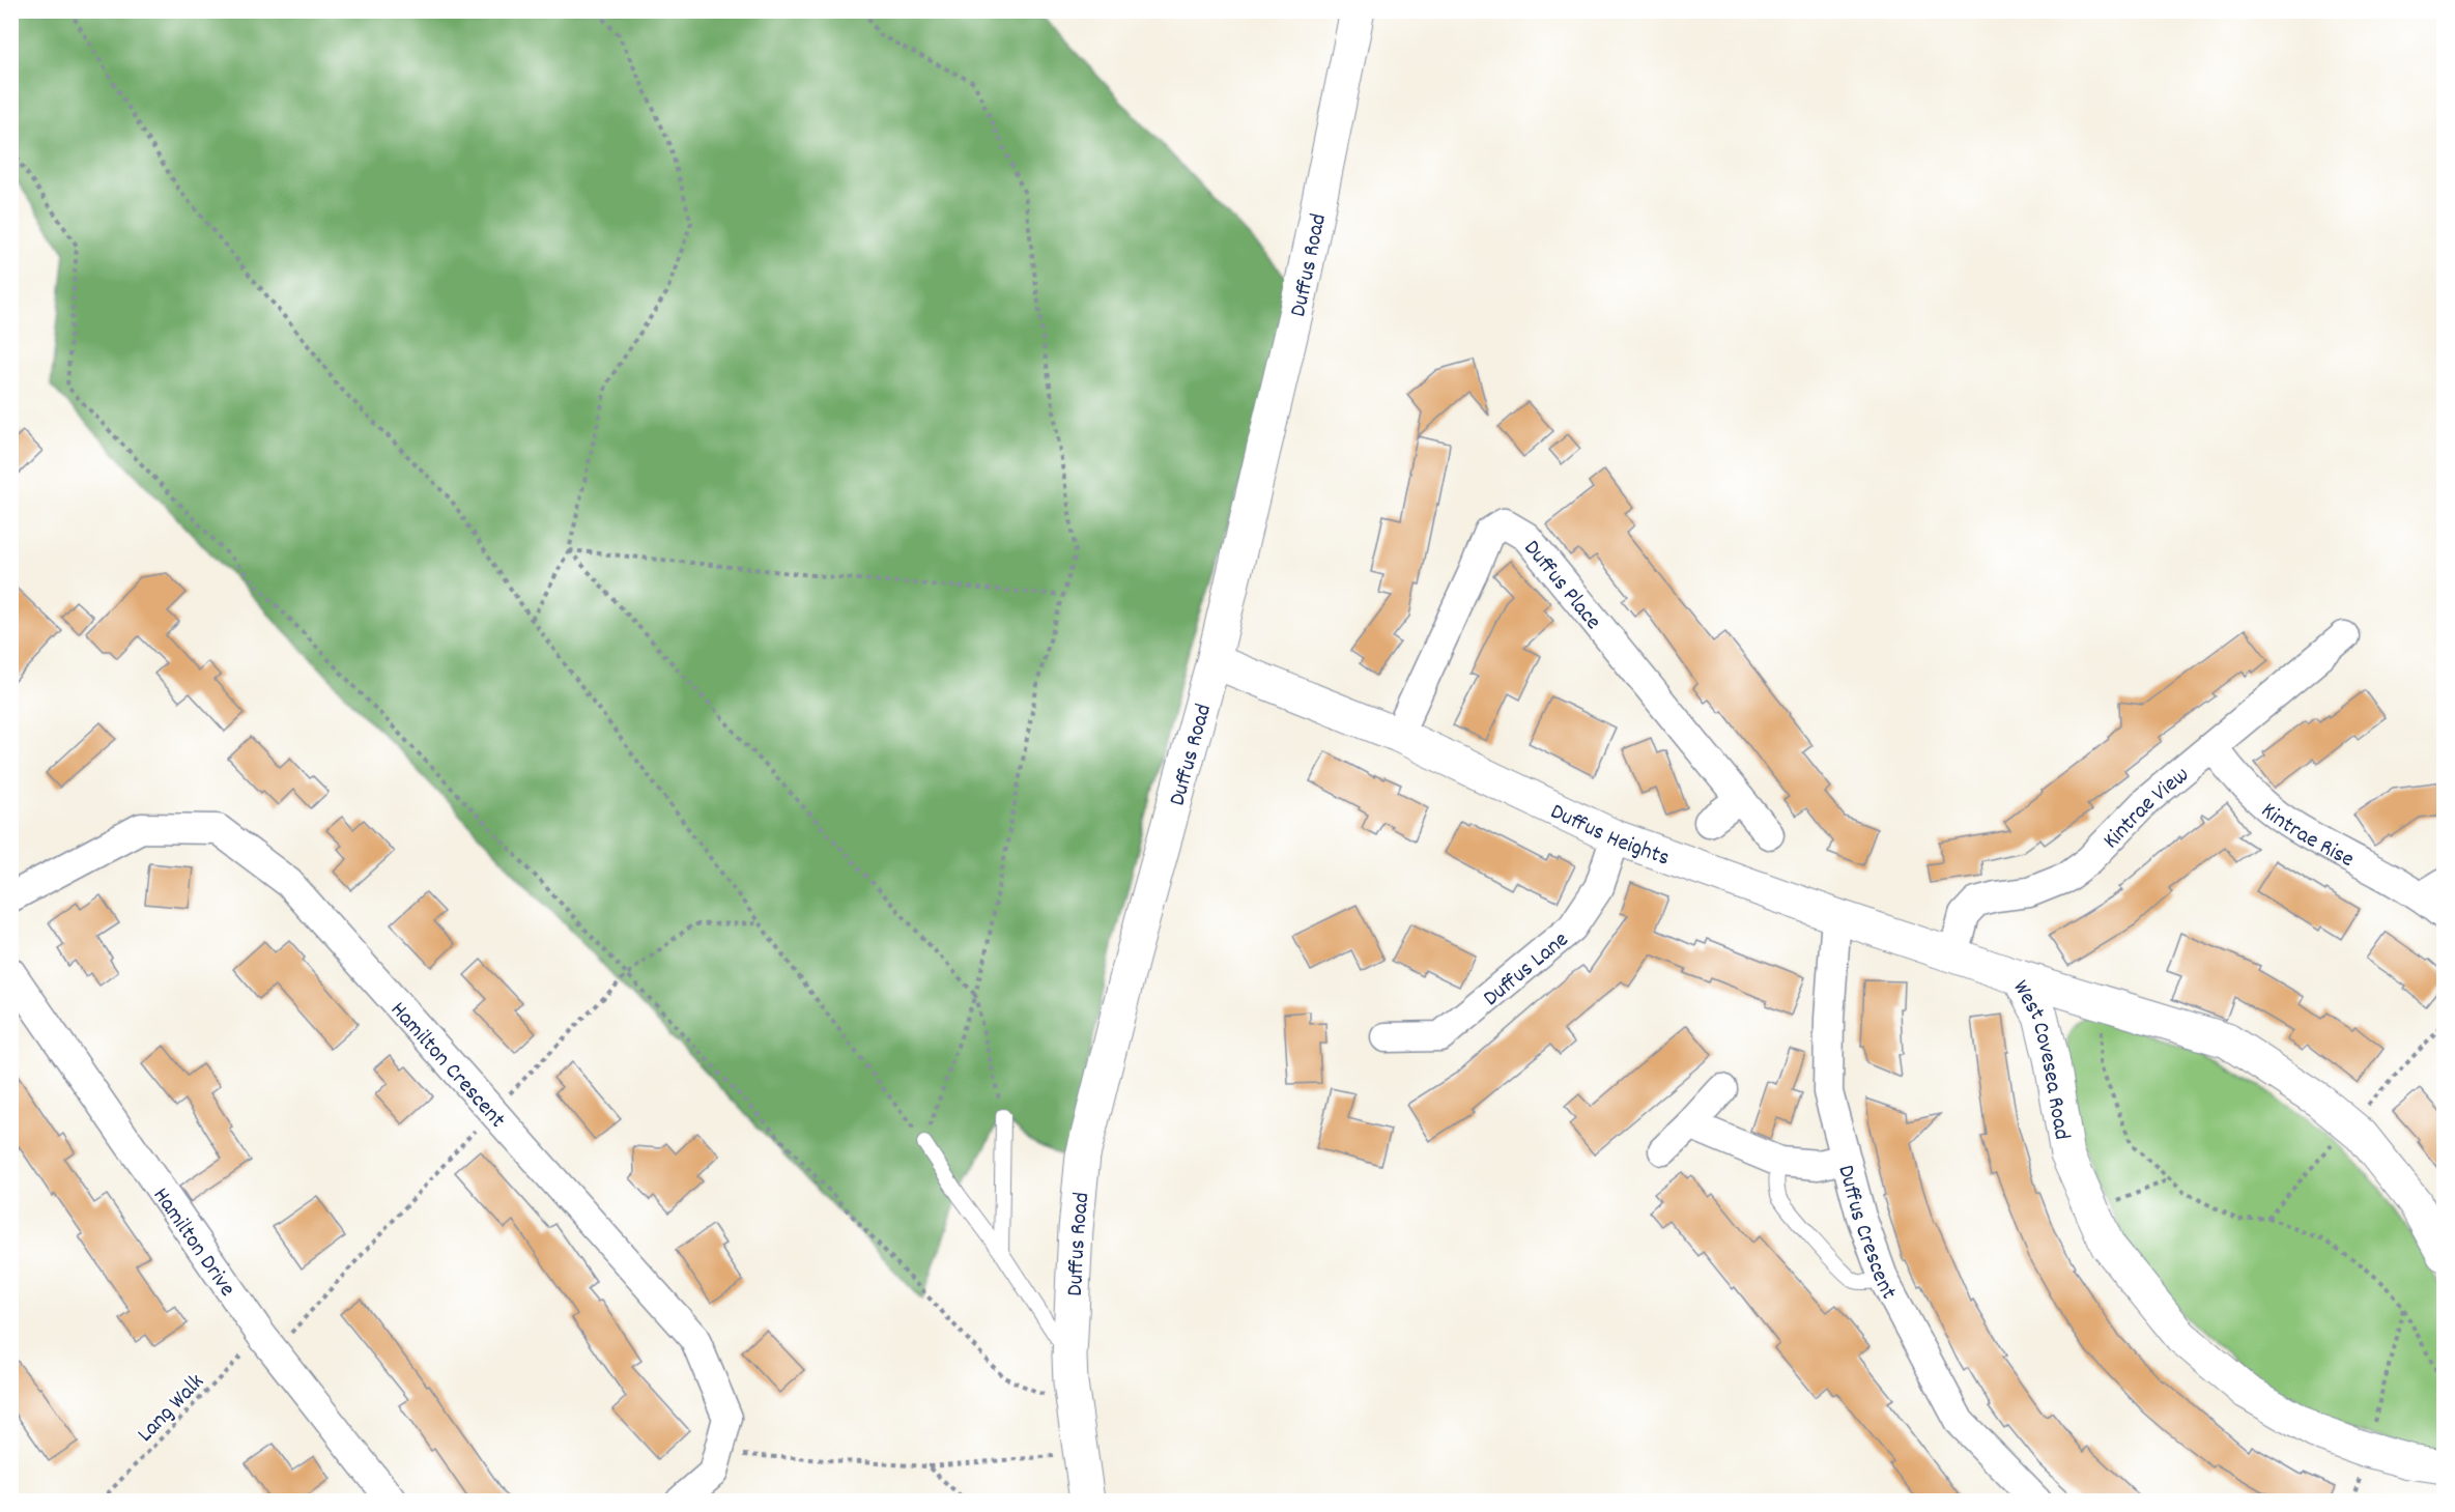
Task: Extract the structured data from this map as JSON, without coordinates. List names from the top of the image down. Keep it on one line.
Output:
{"streets":{"street":["Duffus Road","Duffus Place","Kintrae View","Kintrae Rise","Duffus Heights","Duffus Lane","Hamilton Crescent","West Covesea Road","Duffus Crescent","Hamilton Drive"],"path":["Lang Walk"]},"crossings":[["Duffus Road","Duffus Heights"],["Duffus Place","Duffus Heights"],["Kintrae View","Kintrae Rise"],["Kintrae View","Duffus Heights"],["Duffus Heights","Duffus Lane"],["Duffus Heights","West Covesea Road"],["Duffus Heights","Duffus Crescent"],["Hamilton Crescent","Lang Walk"],["Hamilton Drive","Lang Walk"]]}
